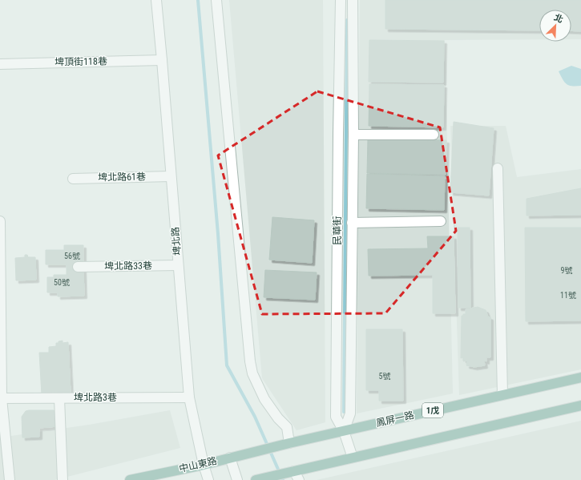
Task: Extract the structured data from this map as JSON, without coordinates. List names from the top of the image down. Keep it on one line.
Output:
{"streets":{"main road":["1戊","鳳屏一路","中山東路"],"street":["埤頂街118巷","埤北路61巷","民華街","埤北路","埤北路33巷","埤北路3巷"]},"crossings":[["埤頂街118巷","埤北路"],["埤北路61巷","埤北路"],["民華街","鳳屏一路"],["埤北路","埤北路33巷"],["埤北路","埤北路3巷"],["埤北路","中山東路"],["鳳屏一路","中山東路"]],"house_numbers":["56號","9號","50號","11號","5號"],"north":"top right"}
